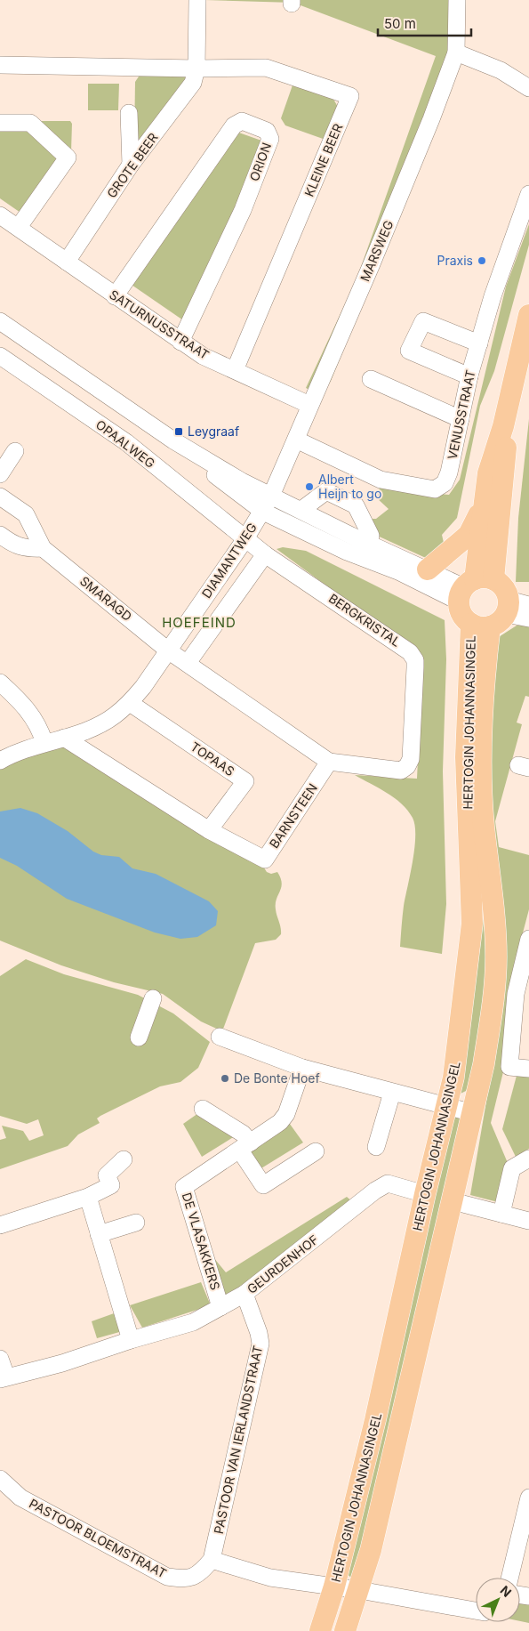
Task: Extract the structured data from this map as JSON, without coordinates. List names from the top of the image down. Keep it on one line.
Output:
{"streets":{"main road":["HERTOGIN JOHANNASINGEL"],"street":["KLEINE BEER","ORION","GROTE BEER","MARSWEG","SATURNUSSTRAAT","VENUSSTRAAT","OPAALWEG","DIAMANTWEG","SMARAGD","BERGKRISTAL","TOPAAS","BARNSTEEN","DE VLASAKKERS","GEURDENHOF","PASTOOR VAN IERLANDSTRAAT","PASTOOR BLOEMSTRAAT"]},"crossings":[["KLEINE BEER","GROTE BEER"],["KLEINE BEER","SATURNUSSTRAAT"],["ORION","SATURNUSSTRAAT"],["GROTE BEER","SATURNUSSTRAAT"],["MARSWEG","SATURNUSSTRAAT"],["MARSWEG","VENUSSTRAAT"],["MARSWEG","DIAMANTWEG"],["OPAALWEG","DIAMANTWEG"],["OPAALWEG","BERGKRISTAL"],["DIAMANTWEG","SMARAGD"],["DIAMANTWEG","BERGKRISTAL"],["DIAMANTWEG","TOPAAS"],["DIAMANTWEG","BARNSTEEN"],["BERGKRISTAL","BARNSTEEN"],["HERTOGIN JOHANNASINGEL","GEURDENHOF"],["TOPAAS","BARNSTEEN"],["DE VLASAKKERS","GEURDENHOF"],["GEURDENHOF","PASTOOR VAN IERLANDSTRAAT"],["PASTOOR VAN IERLANDSTRAAT","PASTOOR BLOEMSTRAAT"]],"districts":["HOEFEIND"],"places":{"other":["Praxis","Albert Heijn to go","De Bonte Hoef"],"transit":["Leygraaf"]},"scale_bar":"50 m","north":"top right"}
